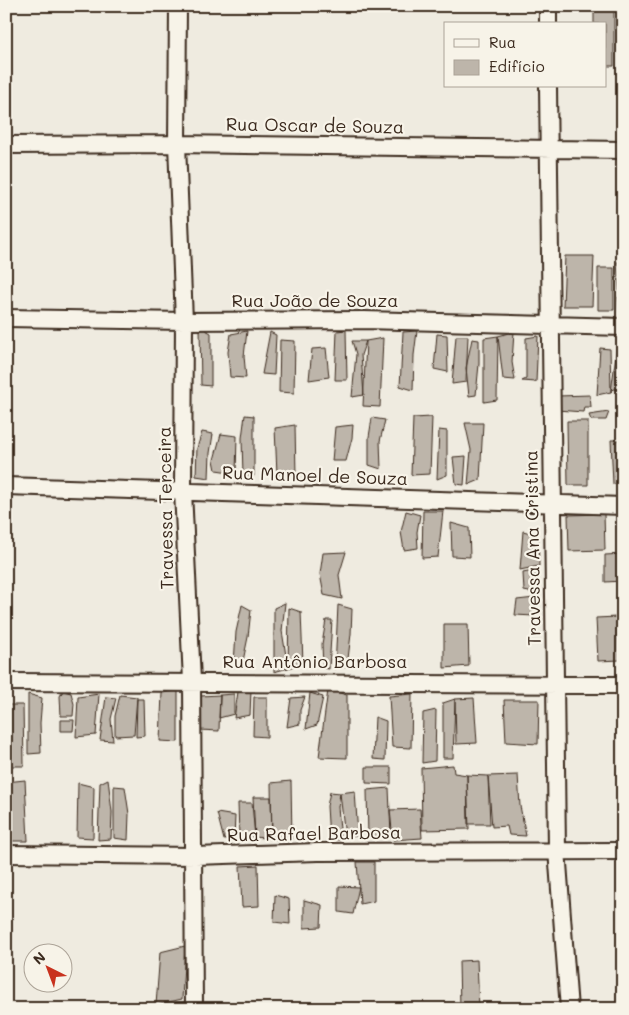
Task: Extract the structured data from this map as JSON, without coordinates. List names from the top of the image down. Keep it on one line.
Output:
{"streets":{"street":["Rua Oscar de Souza","Rua João de Souza","Rua Manoel de Souza","Travessa Terceira","Travessa Ana Cristina","Rua Antônio Barbosa","Rua Rafael Barbosa"]},"crossings":[["Rua Oscar de Souza","Travessa Terceira"],["Rua Oscar de Souza","Travessa Ana Cristina"],["Rua João de Souza","Travessa Terceira"],["Rua João de Souza","Travessa Ana Cristina"],["Rua Manoel de Souza","Travessa Terceira"],["Rua Manoel de Souza","Travessa Ana Cristina"],["Travessa Terceira","Rua Antônio Barbosa"],["Travessa Terceira","Rua Rafael Barbosa"],["Travessa Ana Cristina","Rua Antônio Barbosa"],["Travessa Ana Cristina","Rua Rafael Barbosa"]],"legend":["Rua","Edifício"],"north":"top left"}
